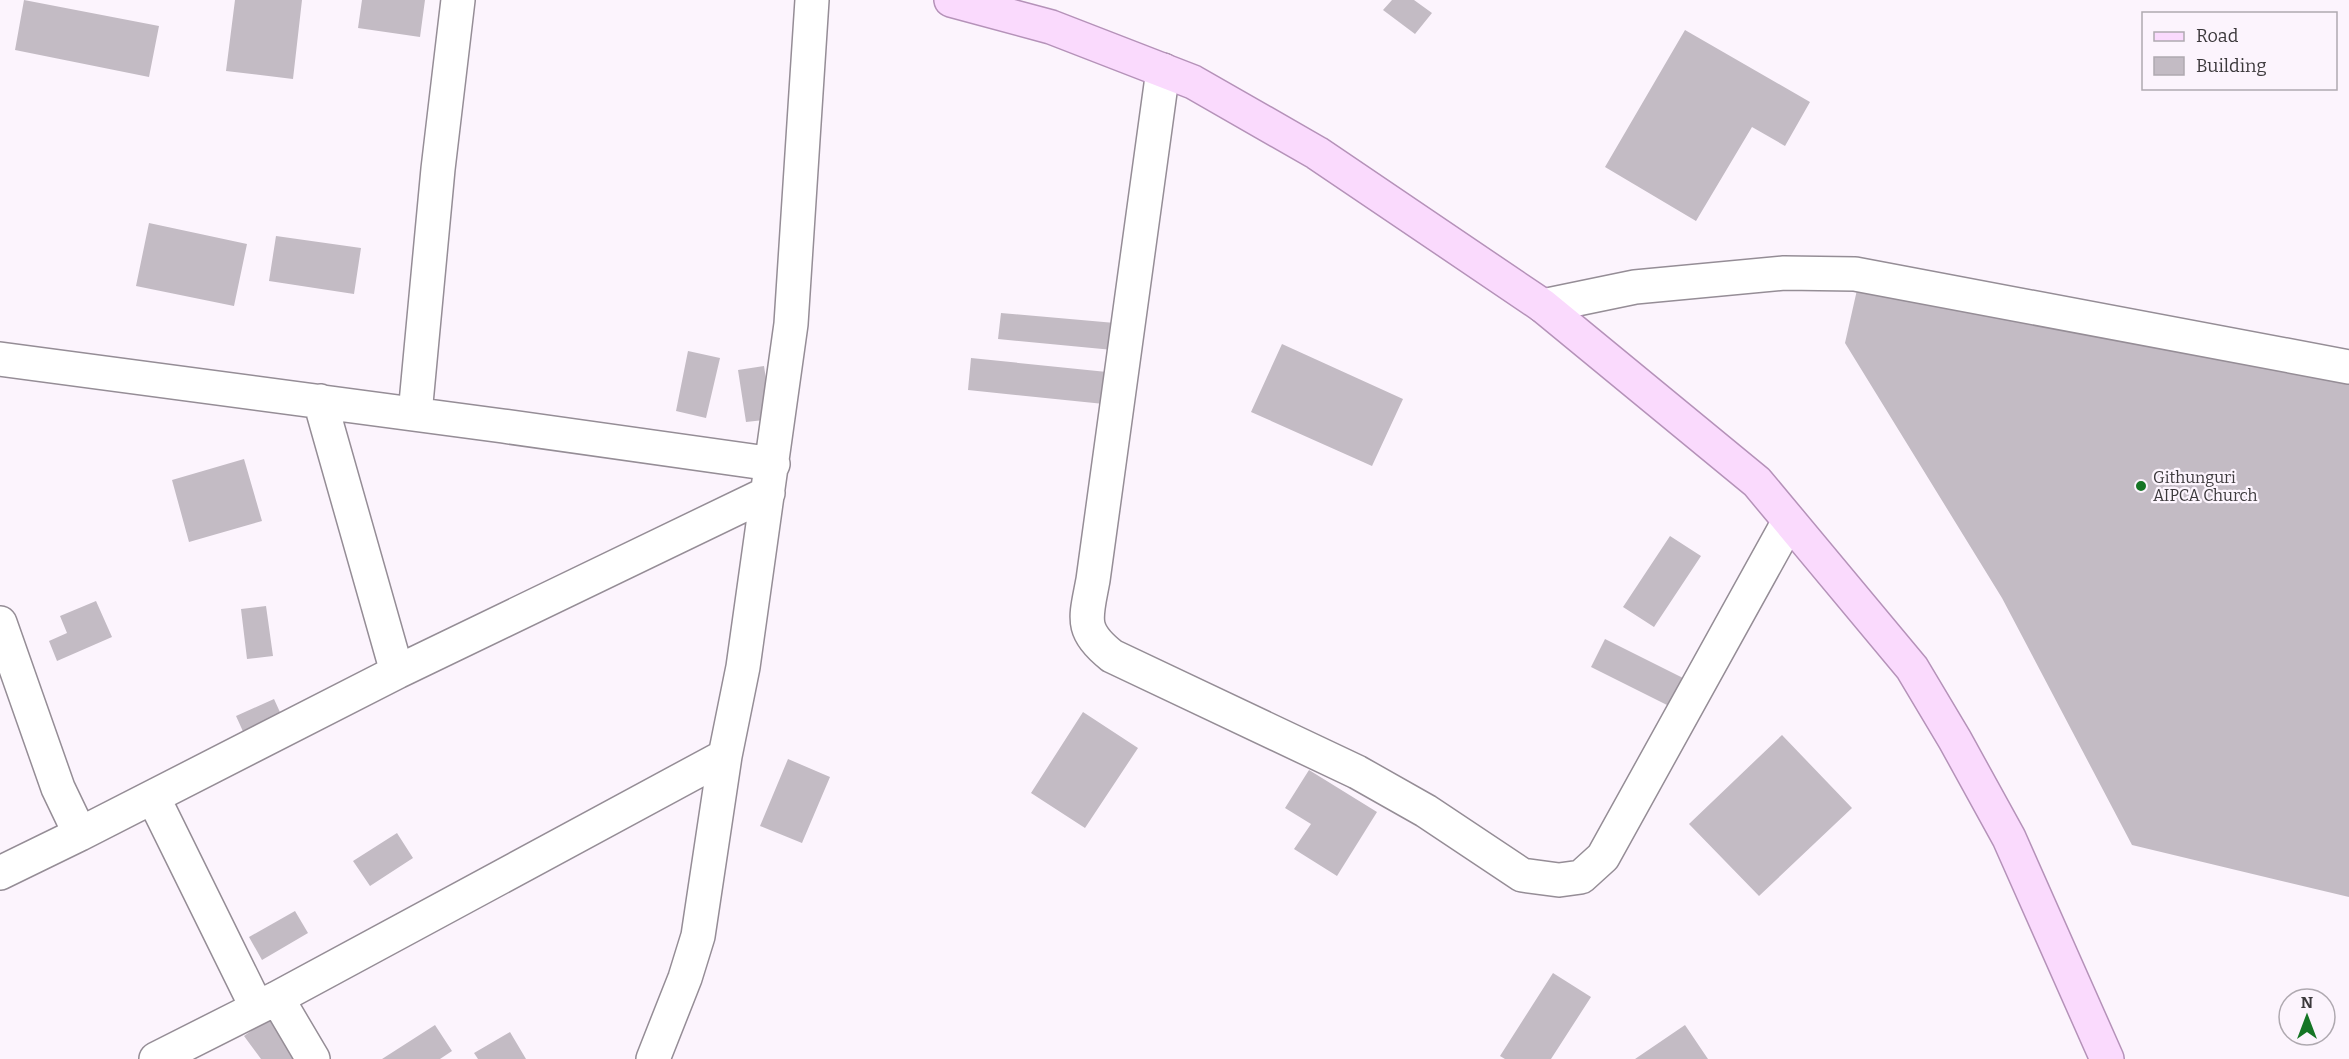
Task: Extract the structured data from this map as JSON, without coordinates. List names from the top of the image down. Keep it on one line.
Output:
{"places":["Githunguri AIPCA Church"],"legend":["Road","Building"],"north":"top"}
